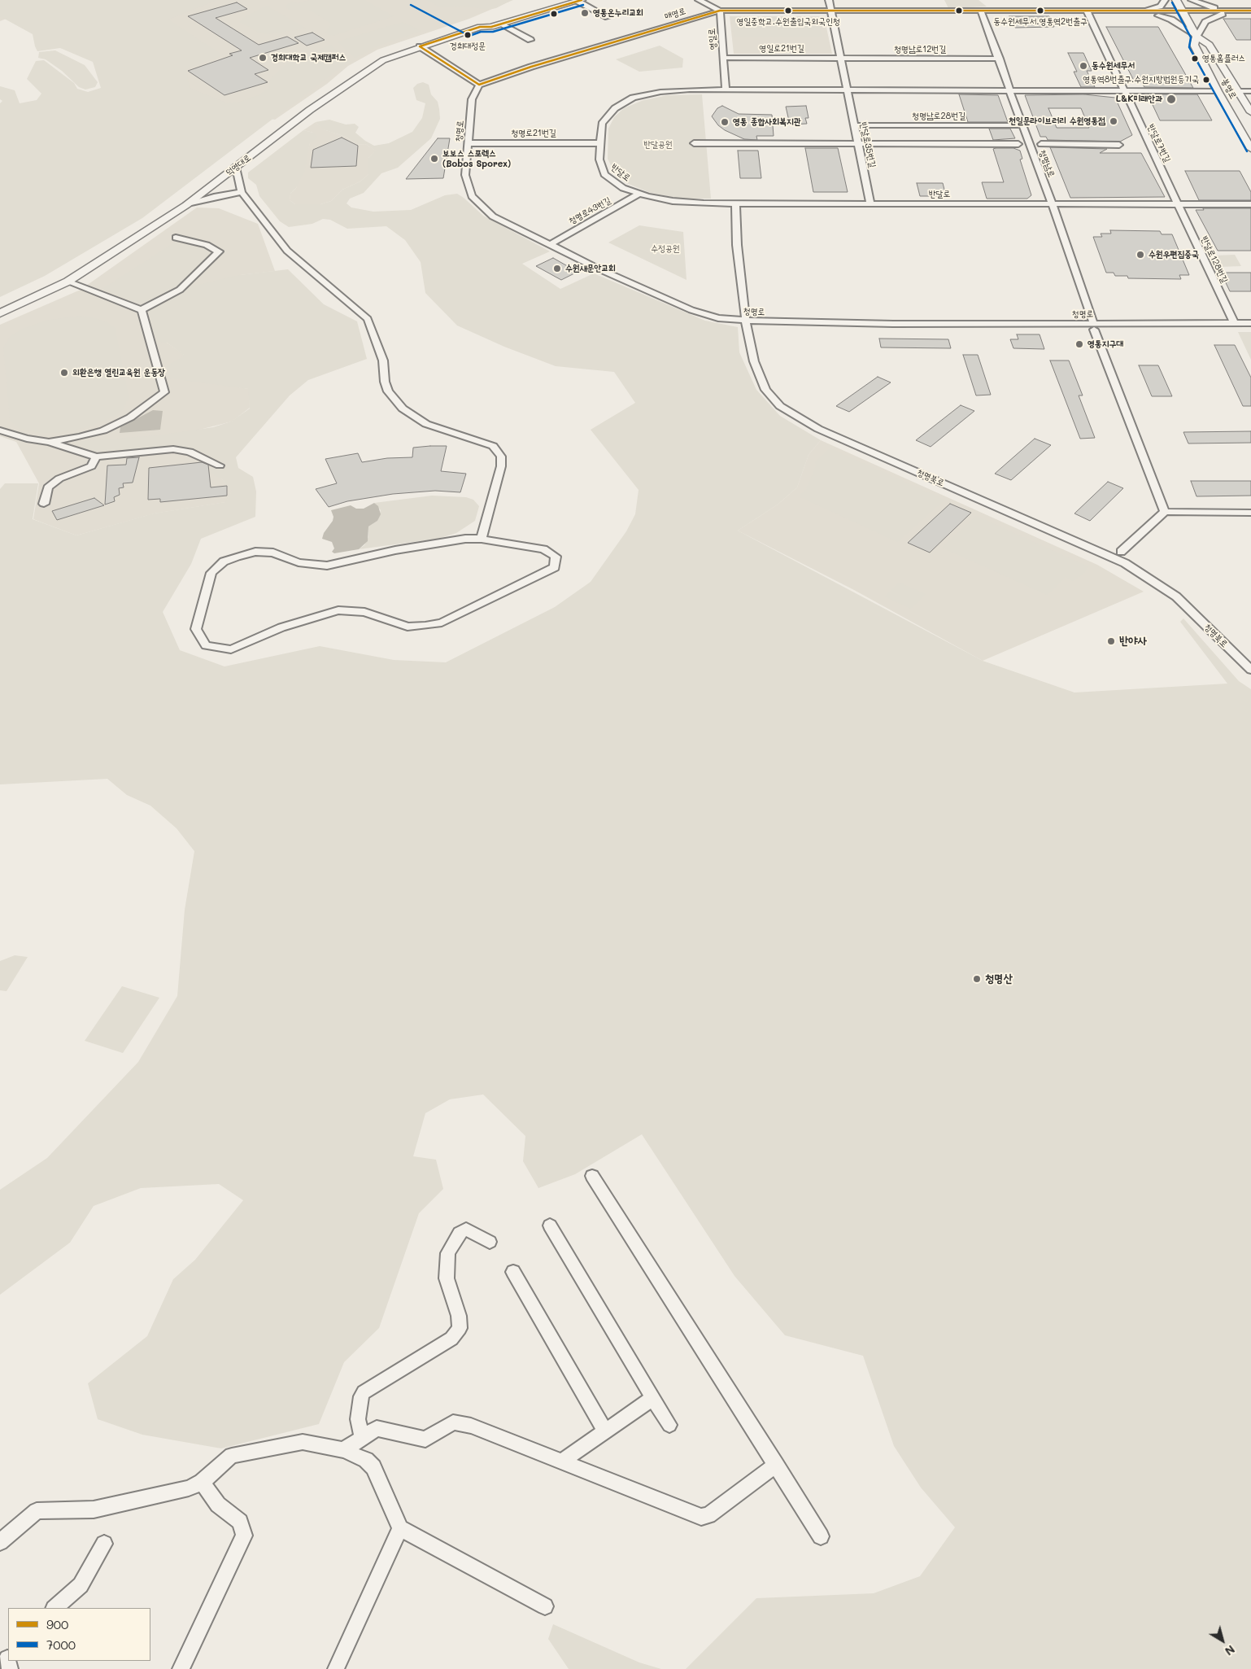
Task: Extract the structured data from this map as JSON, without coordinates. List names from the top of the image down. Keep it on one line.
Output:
{"streets":{"main road":["봉영로","덕영대로"],"street":["매영로","영일로","영일로21번길","청명남로12번길","청명남로28번길","청명로","청명로21번길","반달로7번길","반달로35번길","청명남로","반달로","청명로43번길","반달로128번길","청명북로"]},"crossings":[["매영로","영일로"],["매영로","봉영로"],["매영로","청명로"],["매영로","반달로7번길"],["매영로","반달로35번길"],["매영로","청명남로"],["영일로","영일로21번길"],["영일로","반달로"],["영일로21번길","청명남로12번길"],["영일로21번길","반달로35번길"],["청명남로12번길","반달로35번길"],["청명남로12번길","청명남로"],["봉영로","반달로"],["청명남로28번길","반달로35번길"],["청명남로28번길","청명남로"],["청명로","청명로21번길"],["청명로","청명남로"],["청명로","청명로43번길"],["청명로","반달로128번길"],["청명로","청명북로"],["청명로21번길","반달로"],["반달로7번길","반달로"],["반달로7번길","반달로128번길"],["반달로35번길","반달로"],["청명남로","반달로"],["반달로","청명로43번길"],["반달로","반달로128번길"],["반달로","청명북로"]],"parks":["반달공원","수정공원"],"places":["영일중학교.수원출입국외국인청","동수원세무서.영통역2번출구","영통온누리교회","경희대정문","경희대학교 국제캠퍼스","영통홈플러스","동수원세무서","영통역8번출구.수원지방법원등기국","L&K미래안과","천일문라이브러리 수원영통점","영통 종합사회복지관","보보스 스포렉스 (Bobos Sporex)","수원우편집중국","수원새문안교회","영통지구대","외환은행 열린교육원 운동장","반야사","청명산"],"lines":["transit line 900","transit line 7000"],"legend":["900","7000"],"north":"bottom right"}
